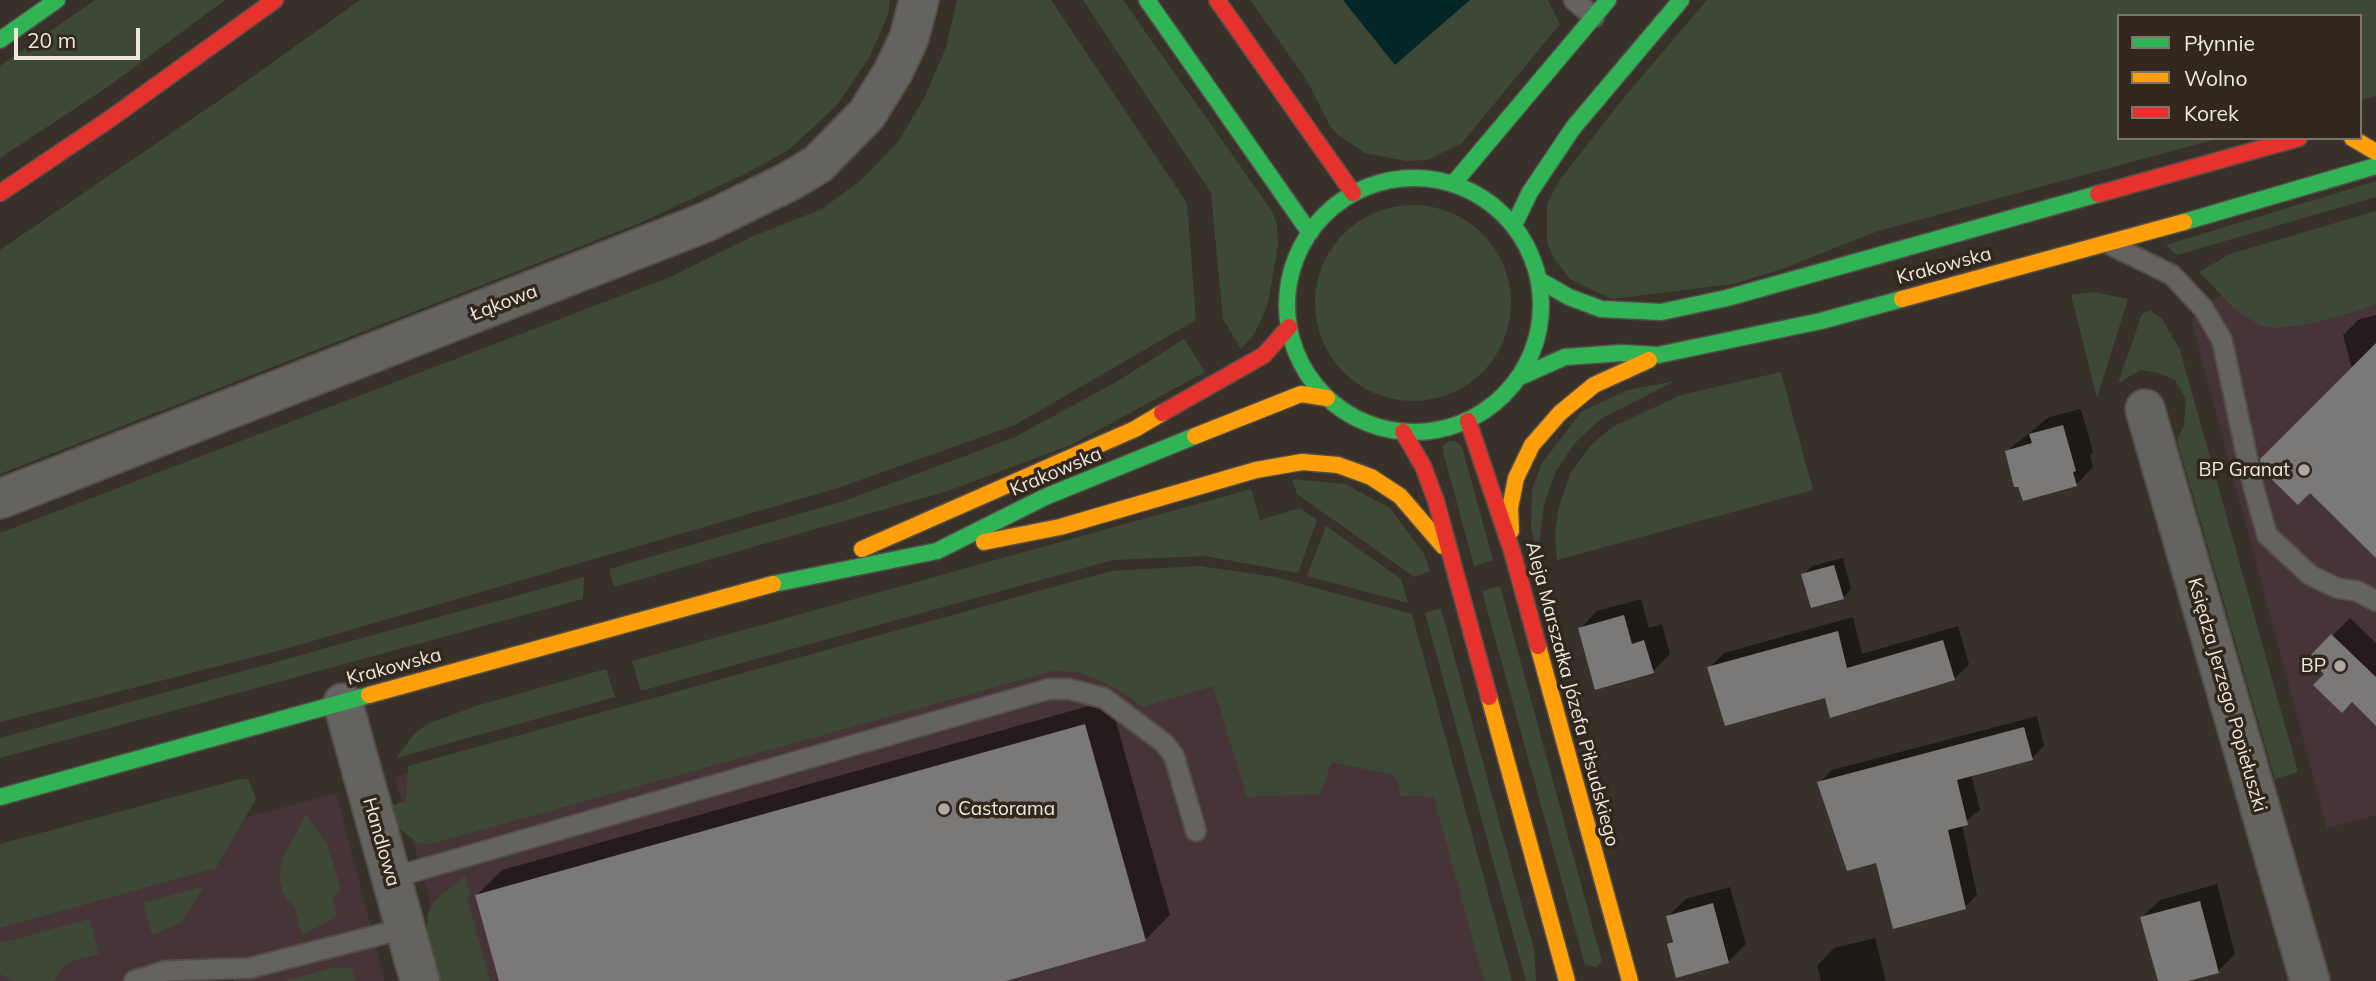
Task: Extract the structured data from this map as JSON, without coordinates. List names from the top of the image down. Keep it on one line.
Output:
{"streets":{"main road":["Krakowska","Aleja Marszałka Józefa Piłsudskiego"],"street":["Łąkowa","Księdza Jerzego Popiełuszki","Handlowa"]},"crossings":[["Krakowska","Handlowa"]],"places":["BP Granat","BP","Castorama"],"legend":["Płynnie","Wolno","Korek"],"scale_bar":"20 m"}
